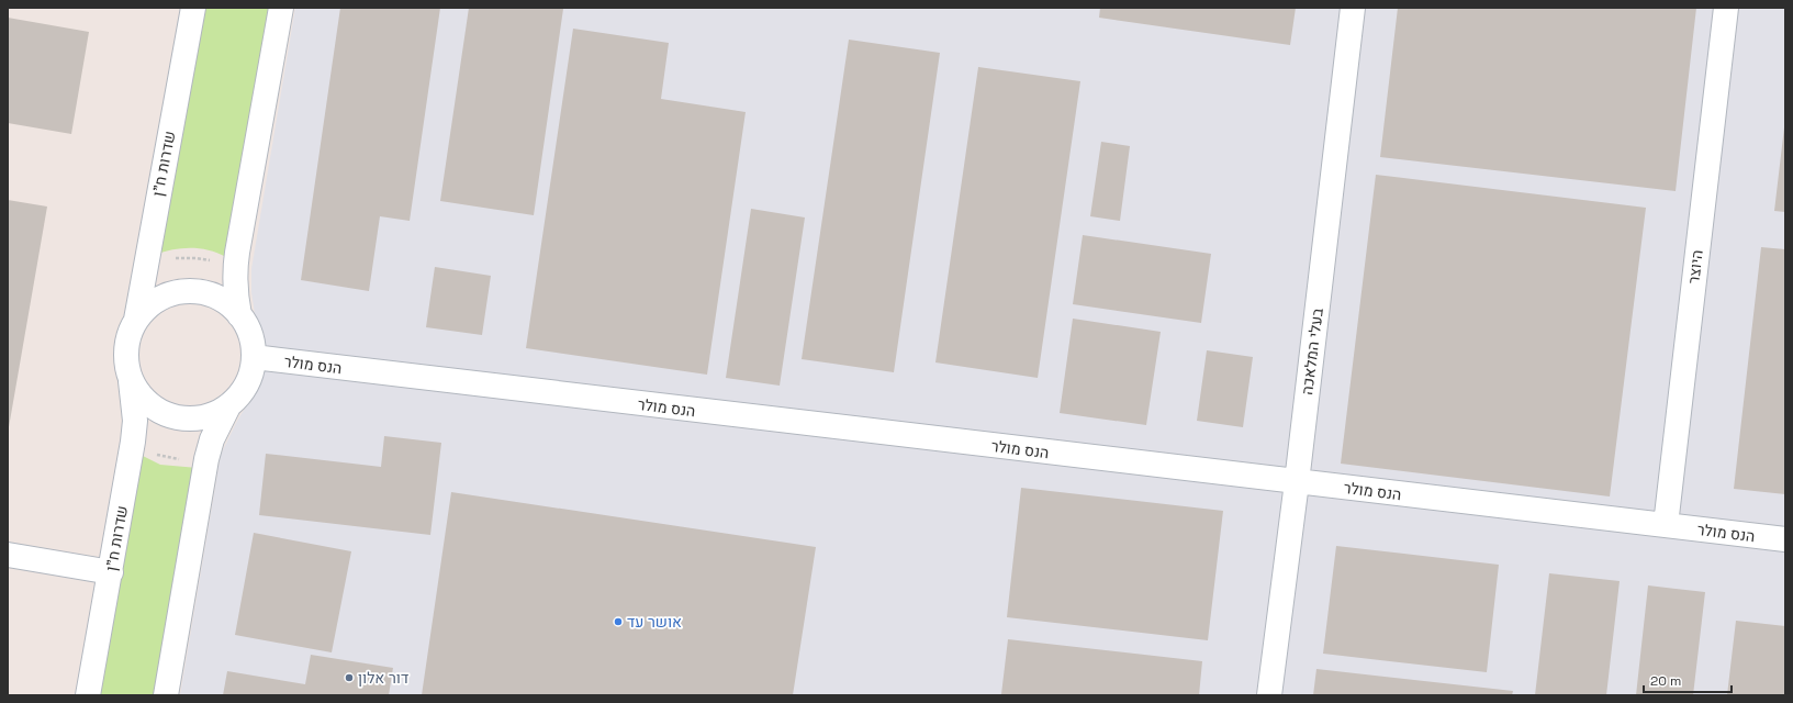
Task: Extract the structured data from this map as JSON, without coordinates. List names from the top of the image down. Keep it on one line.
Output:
{"streets":{"street":["שדרות ח\"ן","היוצר","בעלי המלאכה","הנס מולר"]},"crossings":[["שדרות ח\"ן","הנס מולר"],["היוצר","הנס מולר"],["בעלי המלאכה","הנס מולר"]],"places":["אושר עד","דור אלון"],"scale_bar":"20 m"}
